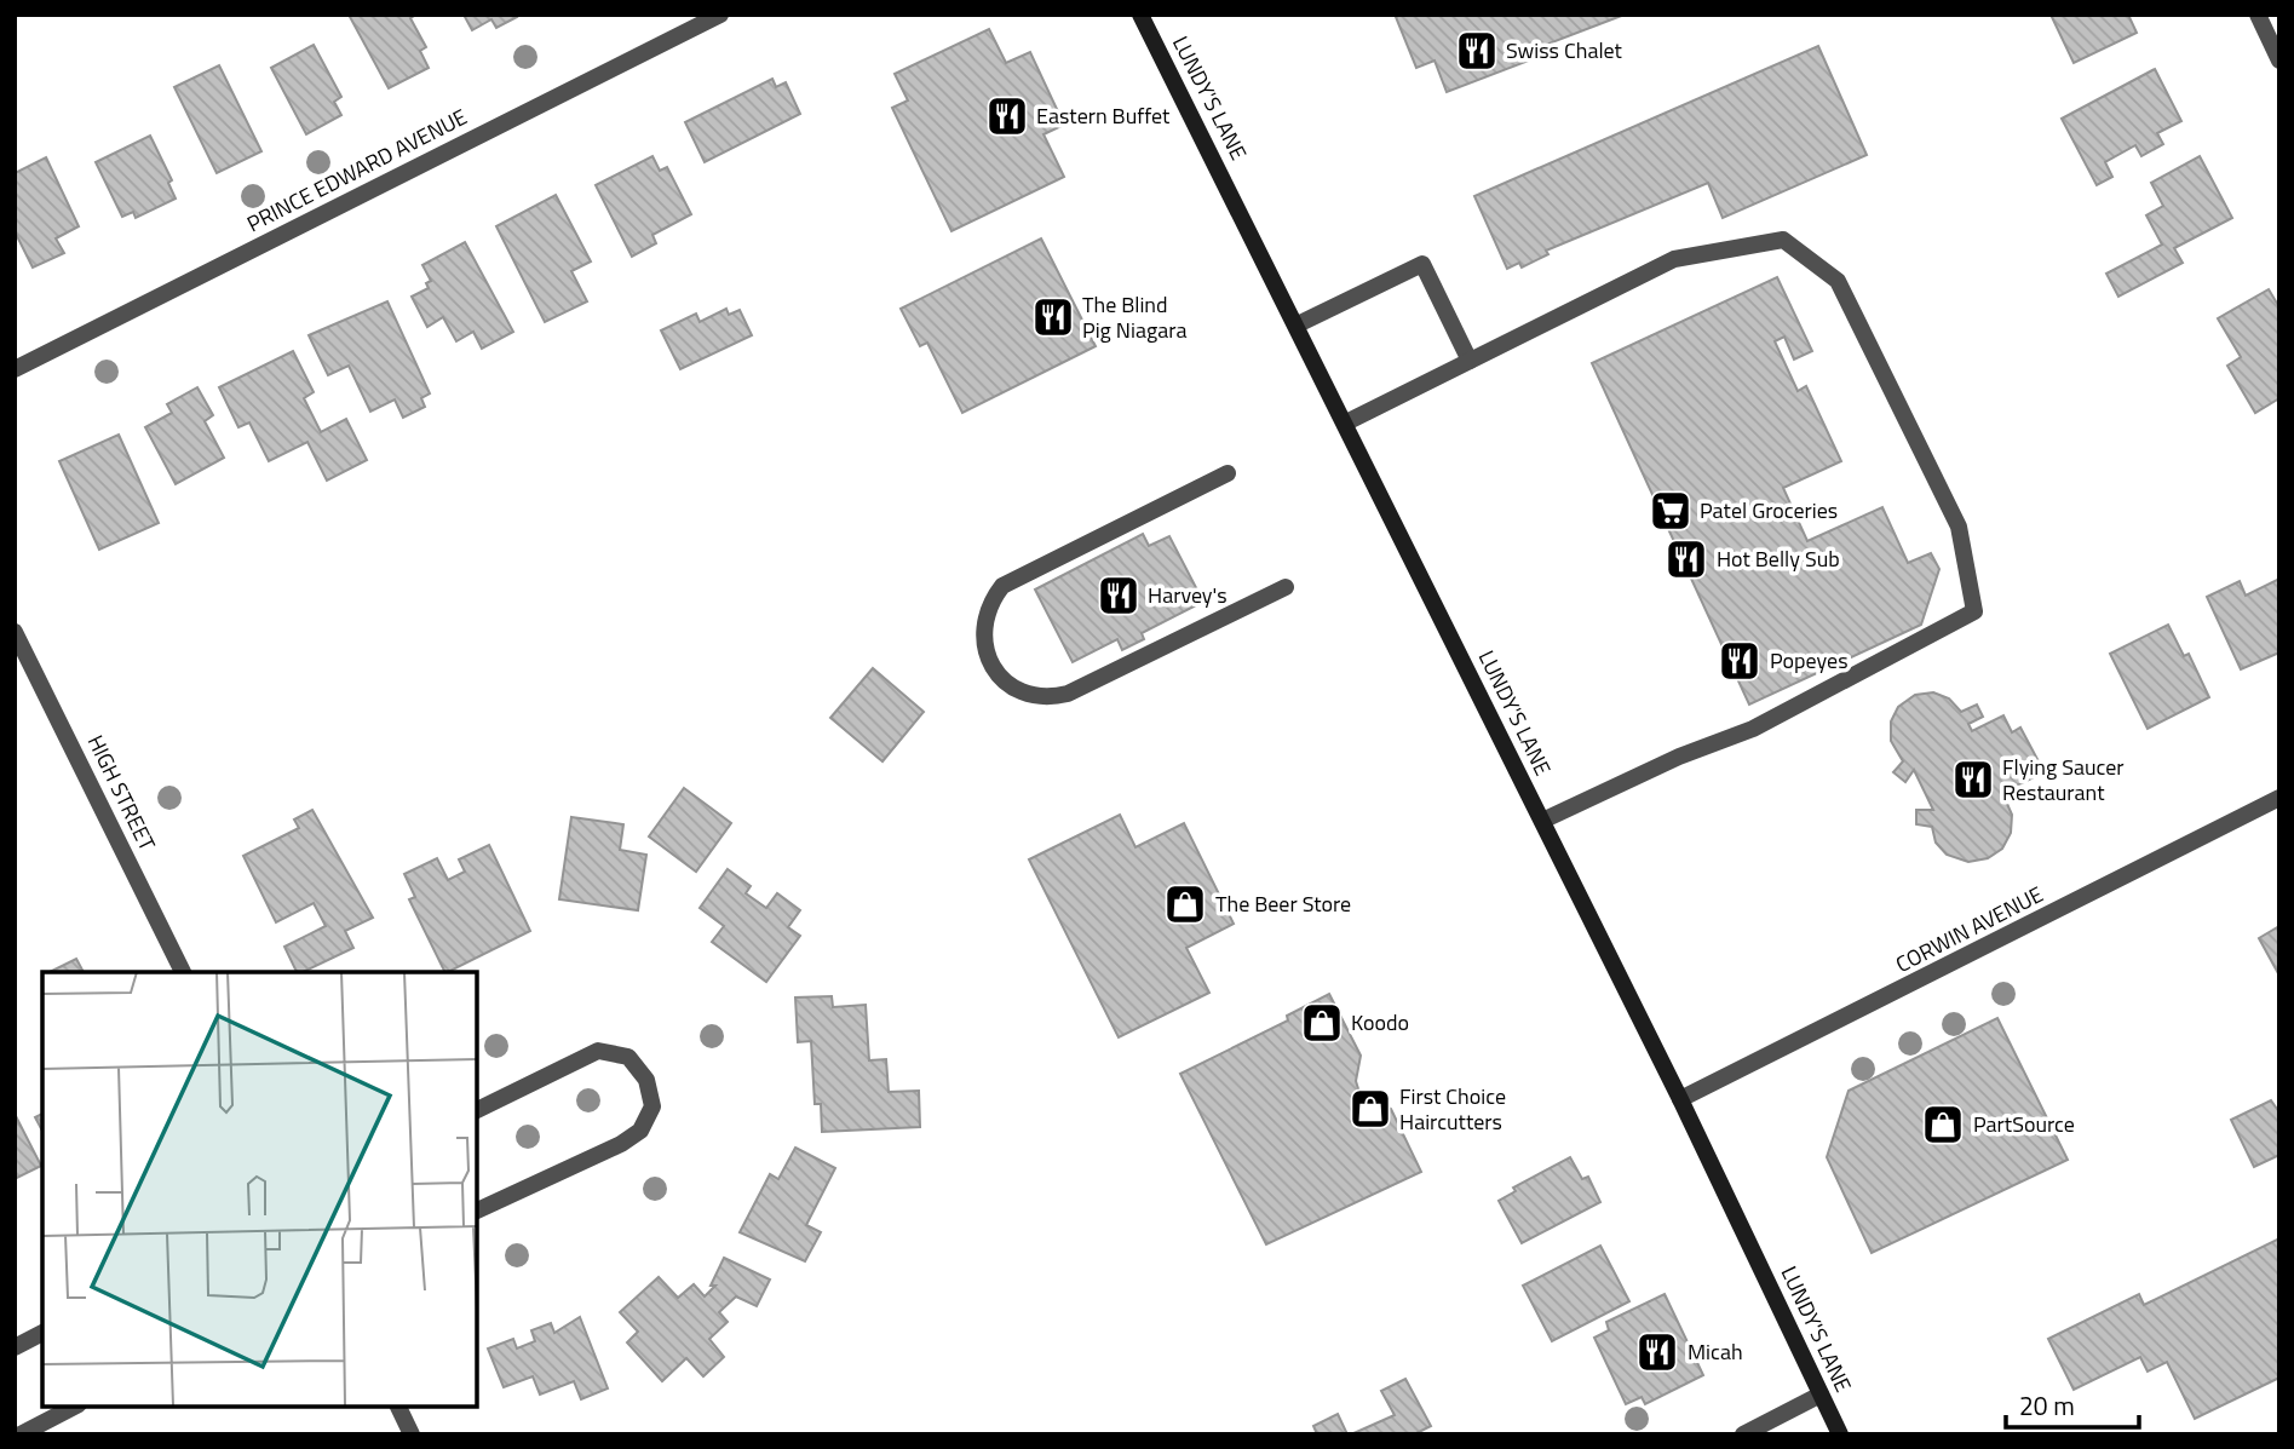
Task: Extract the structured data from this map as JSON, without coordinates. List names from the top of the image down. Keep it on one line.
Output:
{"streets":{"main road":["LUNDY'S LANE"],"street":["PRINCE EDWARD AVENUE","HIGH STREET","CORWIN AVENUE"]},"crossings":[["LUNDY'S LANE","CORWIN AVENUE"]],"places":{"restaurant":["Swiss Chalet","Eastern Buffet","The Blind Pig Niagara","Hot Belly Sub","Harvey's","Popeyes","Flying Saucer Restaurant","Micah"],"supermarket":["Patel Groceries"],"shop":["The Beer Store","Koodo","First Choice Haircutters","PartSource"]},"scale_bar":"20 m"}
